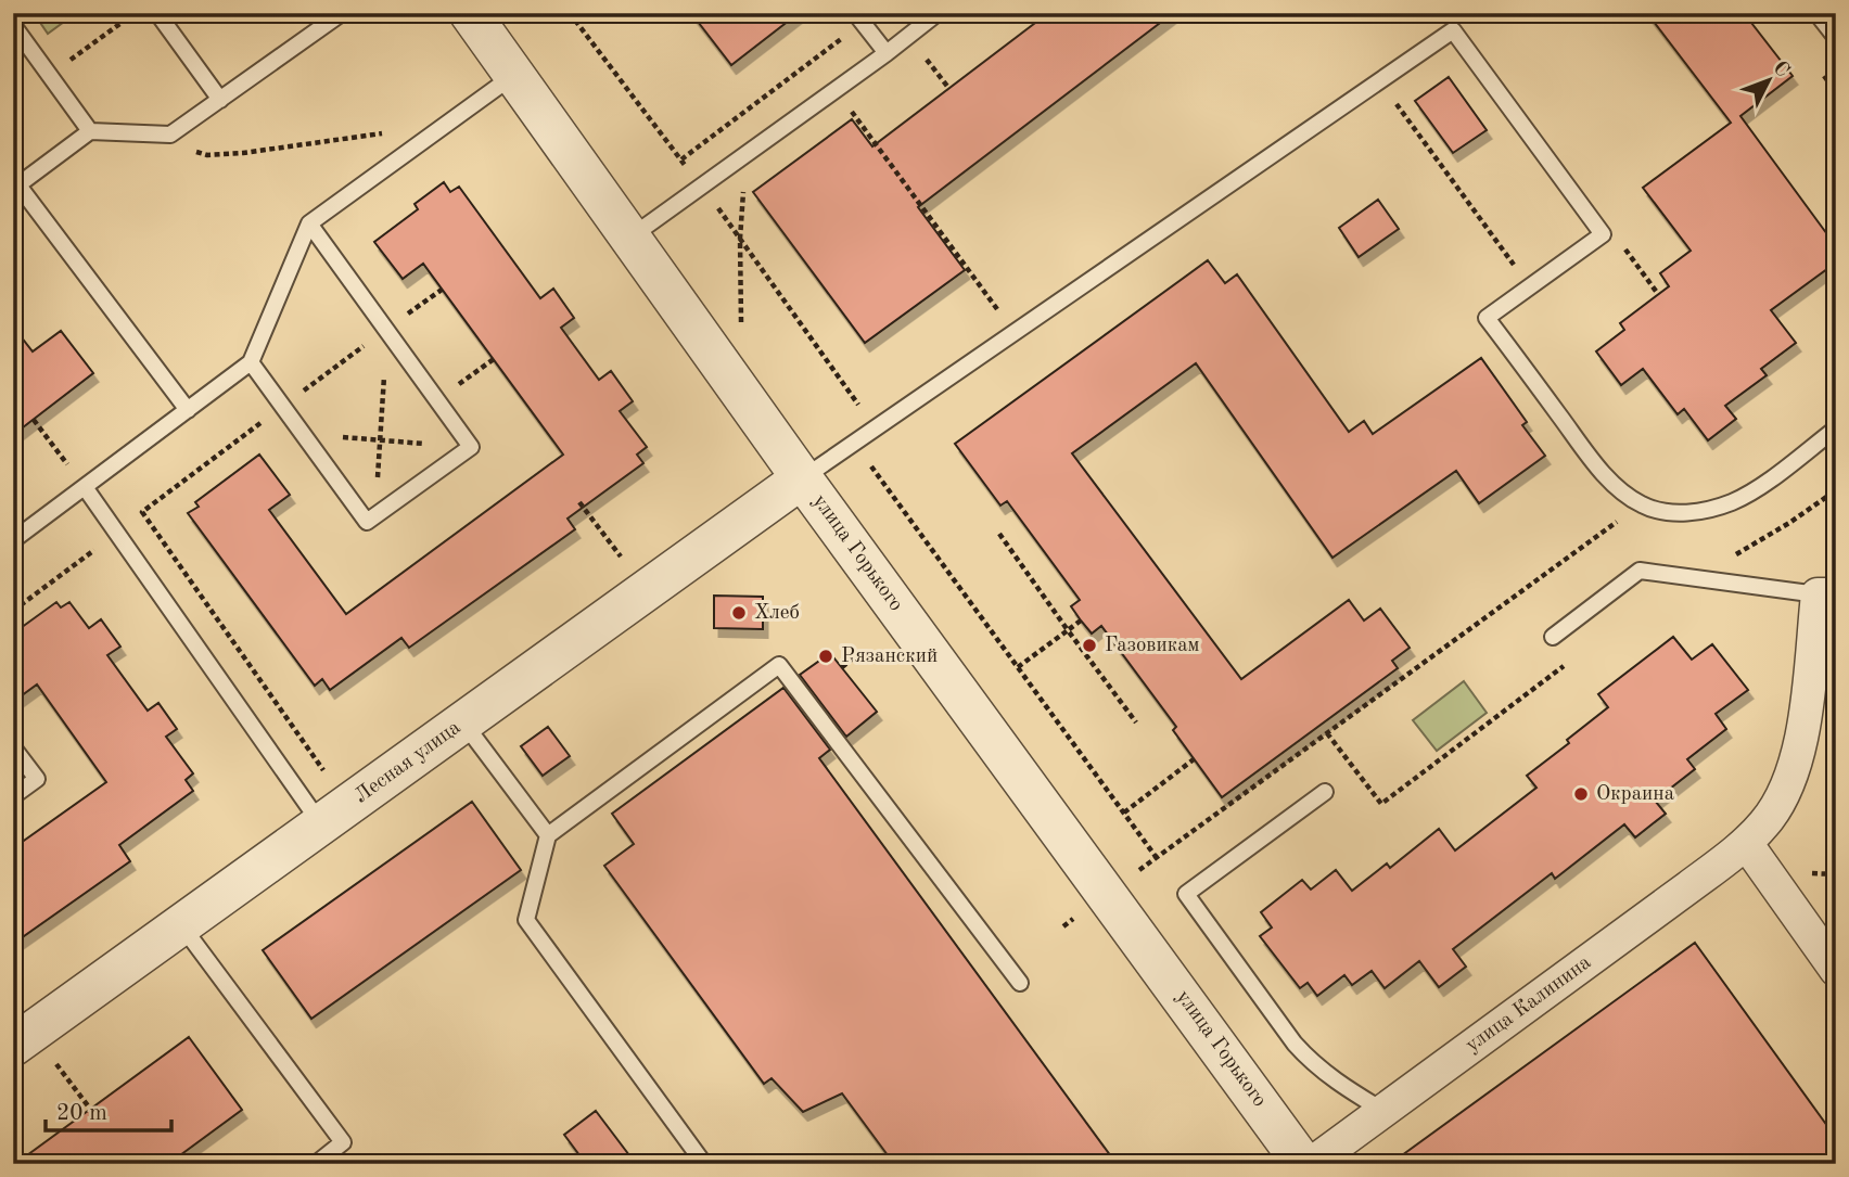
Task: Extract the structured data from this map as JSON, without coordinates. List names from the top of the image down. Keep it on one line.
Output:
{"streets":{"street":["улица Горького","Лесная улица","улица Калинина"]},"crossings":[["улица Горького","Лесная улица"]],"places":["Хлеб","Газовикам","Рязанский","Окраина"],"scale_bar":"20 m","north":"top right"}
